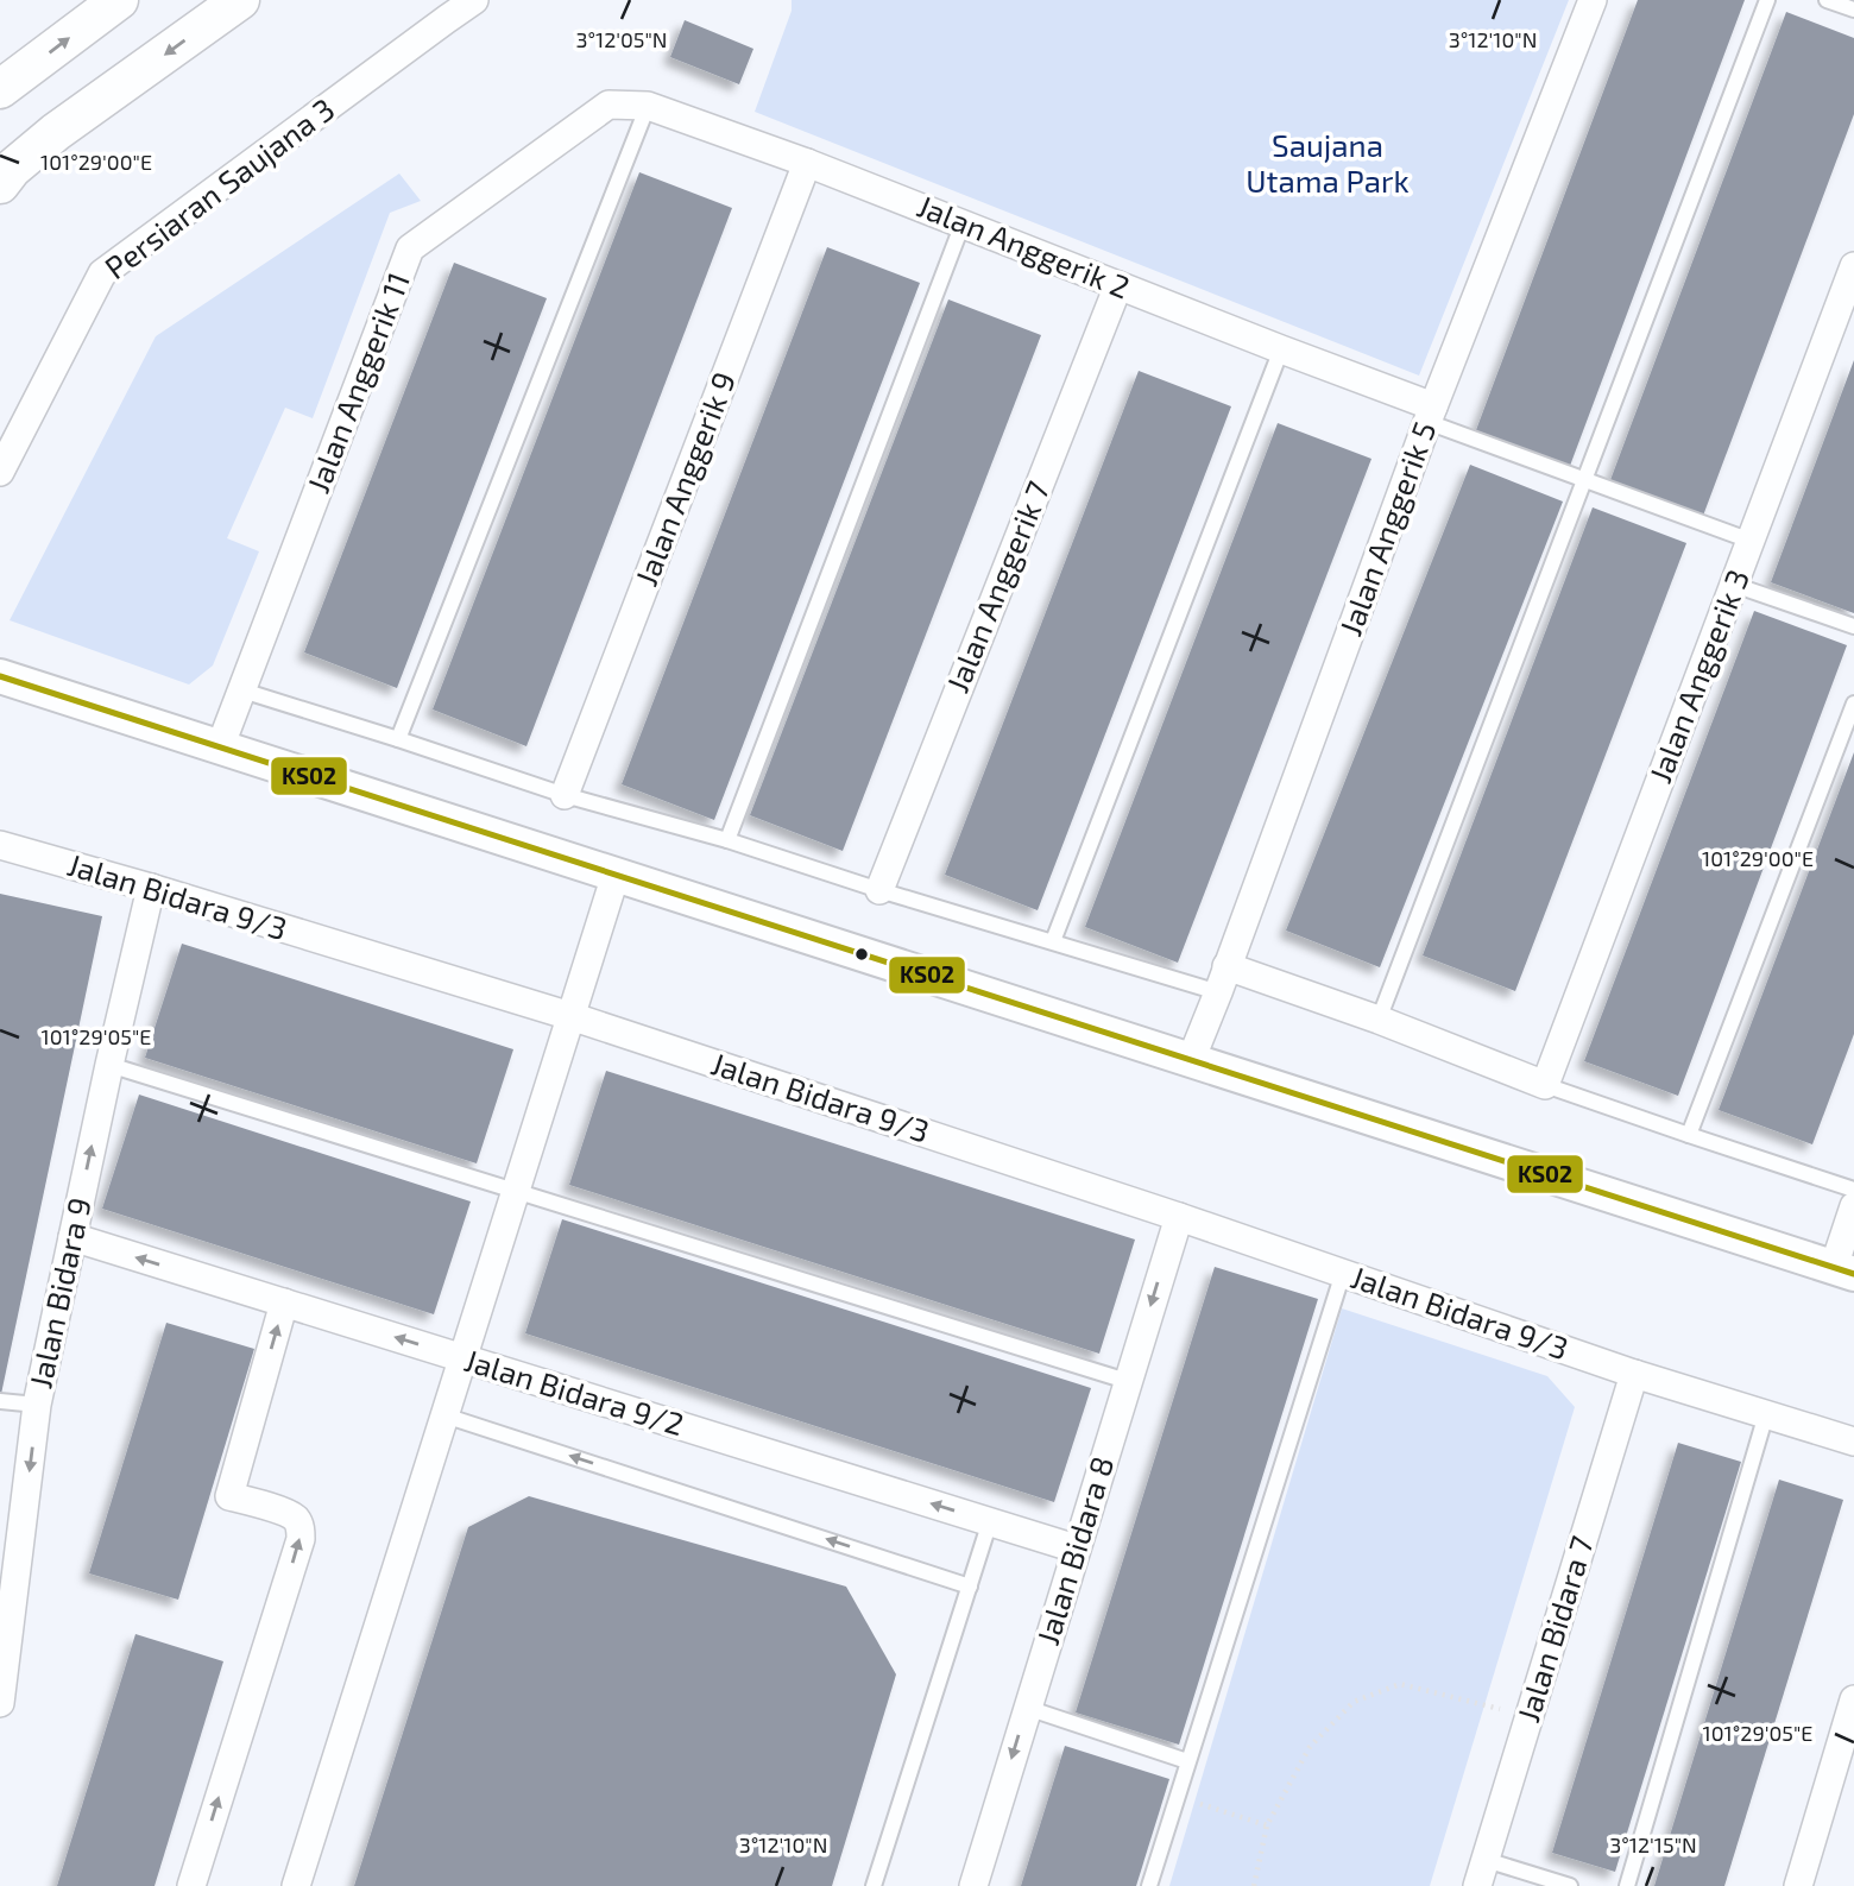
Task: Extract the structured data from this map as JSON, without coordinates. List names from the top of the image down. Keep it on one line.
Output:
{"streets":{"street":["Persiaran Saujana 3","Jalan Anggerik 2","Jalan Anggerik 11","Jalan Anggerik 9","Jalan Anggerik 5","Jalan Anggerik 7","Jalan Anggerik 3","Jalan Bidara 9/3","Jalan Bidara 9","Jalan Bidara 9/2","Jalan Bidara 8","Jalan Bidara 7"]},"crossings":[["Jalan Anggerik 2","Jalan Anggerik 11"],["Jalan Anggerik 2","Jalan Anggerik 9"],["Jalan Anggerik 2","Jalan Anggerik 5"],["Jalan Anggerik 2","Jalan Anggerik 7"],["Jalan Bidara 9/3","Jalan Bidara 9"],["Jalan Bidara 9/3","Jalan Bidara 8"],["Jalan Bidara 9/3","Jalan Bidara 7"],["Jalan Bidara 9","Jalan Bidara 9/2"],["Jalan Bidara 9/2","Jalan Bidara 8"]],"one_way":["Jalan Bidara 9/2","Jalan Bidara 8"],"parks":["Saujana Utama Park"],"lines":["transit line KS02"],"coordinates":["3°12'05\"N","3°12'10\"N","101°29'00\"E","101°29'05\"E","3°12'15\"N"]}
